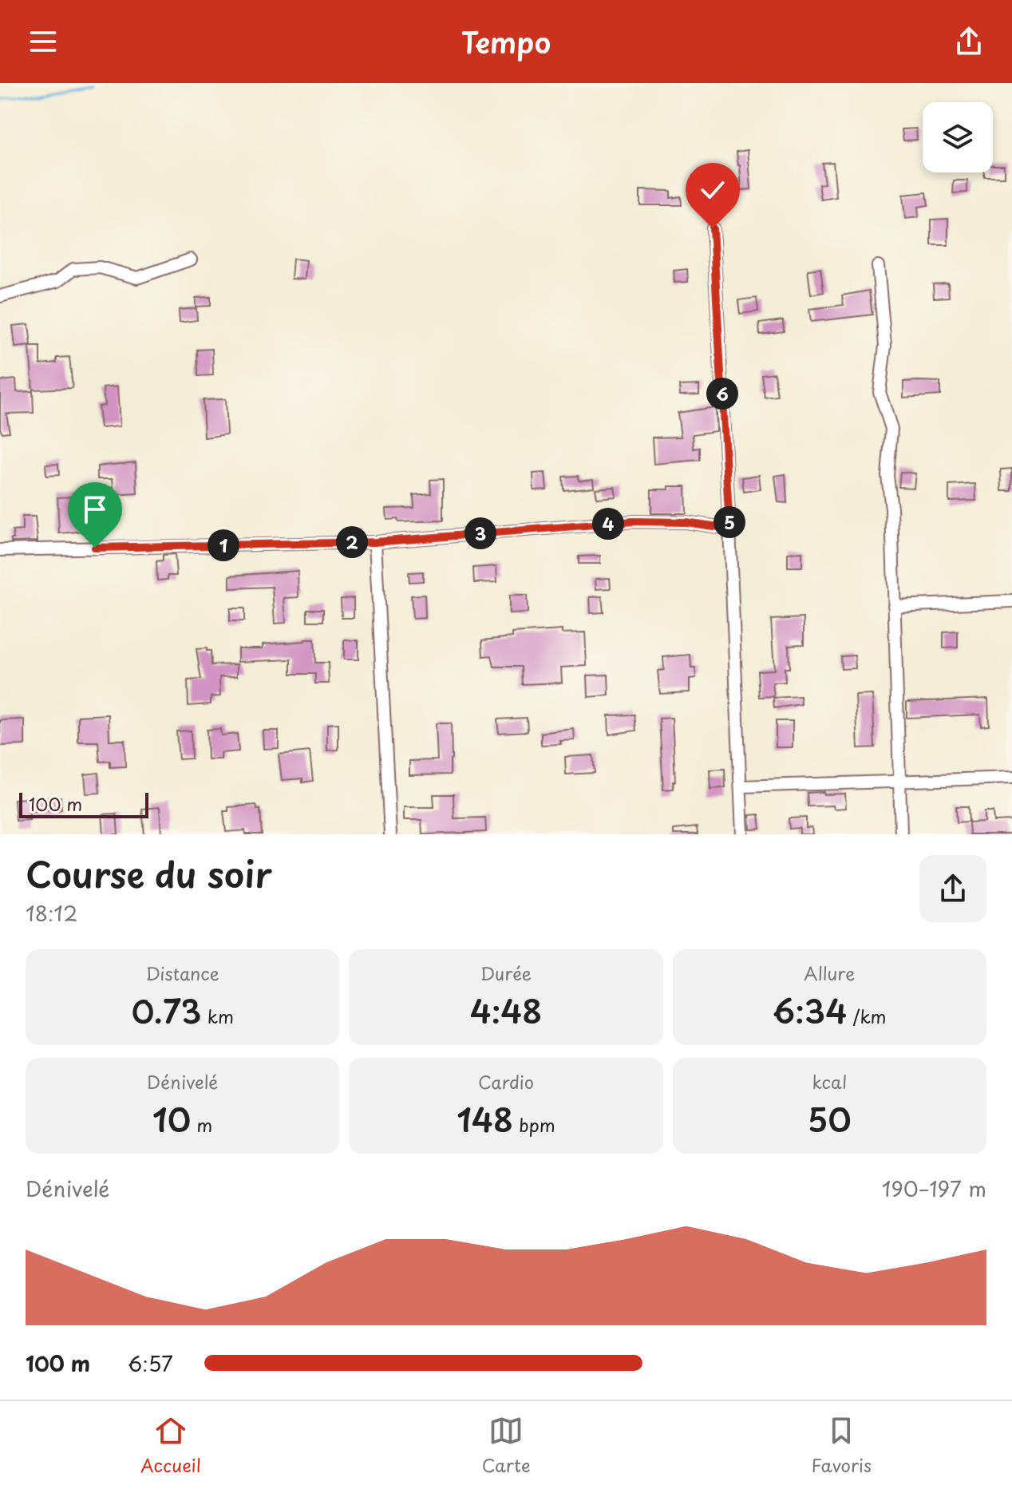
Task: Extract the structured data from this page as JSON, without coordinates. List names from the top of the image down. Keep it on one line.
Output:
{"scale_bar":"100 m","page":{"header":"Tempo","pins":["6","5","4","3","2","1"],"scale":"100 m","heading":["Course du soir","18:12"],"stats":[["Distance","0.73 km"],["Durée","4:48"],["Allure","6:34 /km"],["Dénivelé","10 m"],["Cardio","148 bpm"],["kcal","50"]],"chart":["Dénivelé","190–197 m"],"list":[{"name":"100 m","note":"6:57"}],"tabs":["Accueil","Carte","Favoris"]}}
